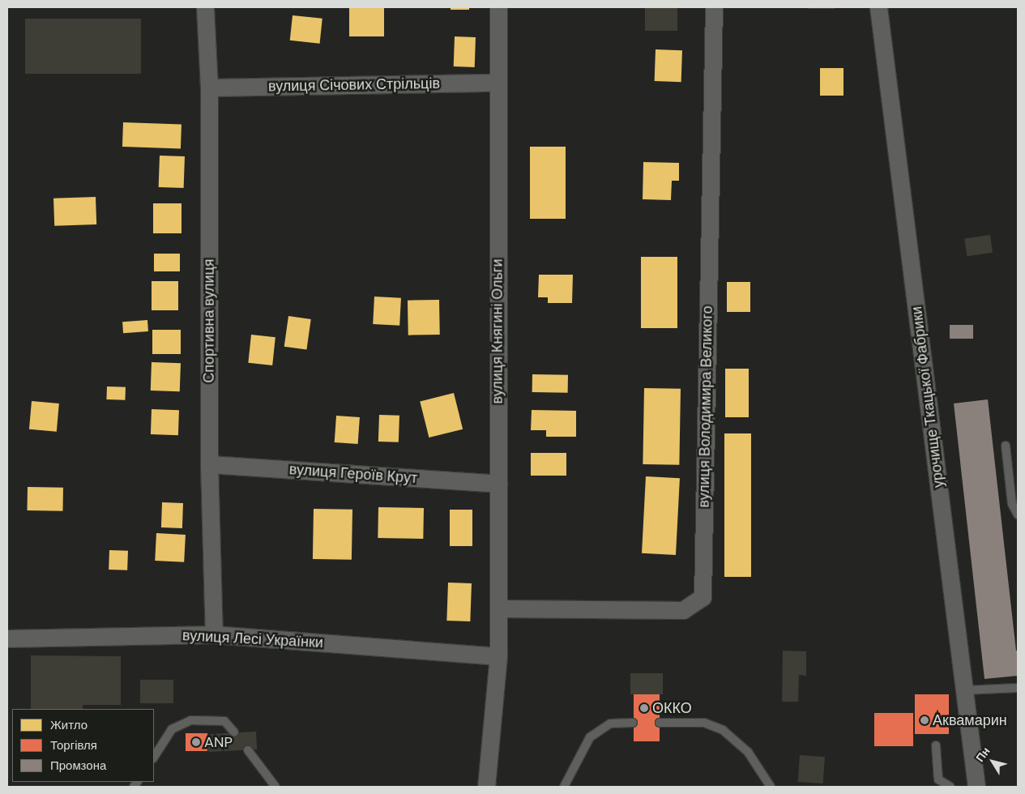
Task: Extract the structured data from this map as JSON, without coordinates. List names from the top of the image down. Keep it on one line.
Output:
{"streets":{"street":["вулиця Січових Стрільців","Спортивна вулиця","вулиця Княгині Ольги","урочище Ткацької Фабрики","вулиця Володимира Великого","вулиця Героїв Крут","вулиця Лесі Українки"]},"crossings":[["вулиця Січових Стрільців","Спортивна вулиця"],["вулиця Січових Стрільців","вулиця Княгині Ольги"],["Спортивна вулиця","вулиця Героїв Крут"],["Спортивна вулиця","вулиця Лесі Українки"],["вулиця Княгині Ольги","вулиця Володимира Великого"],["вулиця Княгині Ольги","вулиця Героїв Крут"],["вулиця Княгині Ольги","вулиця Лесі Українки"]],"places":["ОККО","Аквамарин","ANP"],"legend":["Житло","Торгівля","Промзона"],"north":"top left"}
